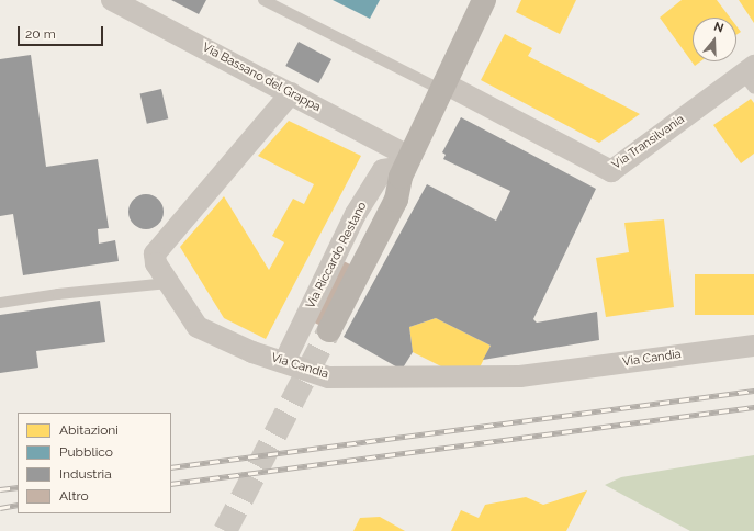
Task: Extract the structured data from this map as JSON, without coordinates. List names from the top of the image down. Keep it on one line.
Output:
{"streets":{"street":["Via Bassano del Grappa","Via Transilvania","Via Riccardo Restano","Via Candia"]},"crossings":[["Via Bassano del Grappa","Via Riccardo Restano"],["Via Bassano del Grappa","Via Candia"],["Via Riccardo Restano","Via Candia"]],"legend":["Abitazioni","Pubblico","Industria","Altro"],"scale_bar":"20 m","north":"top"}
